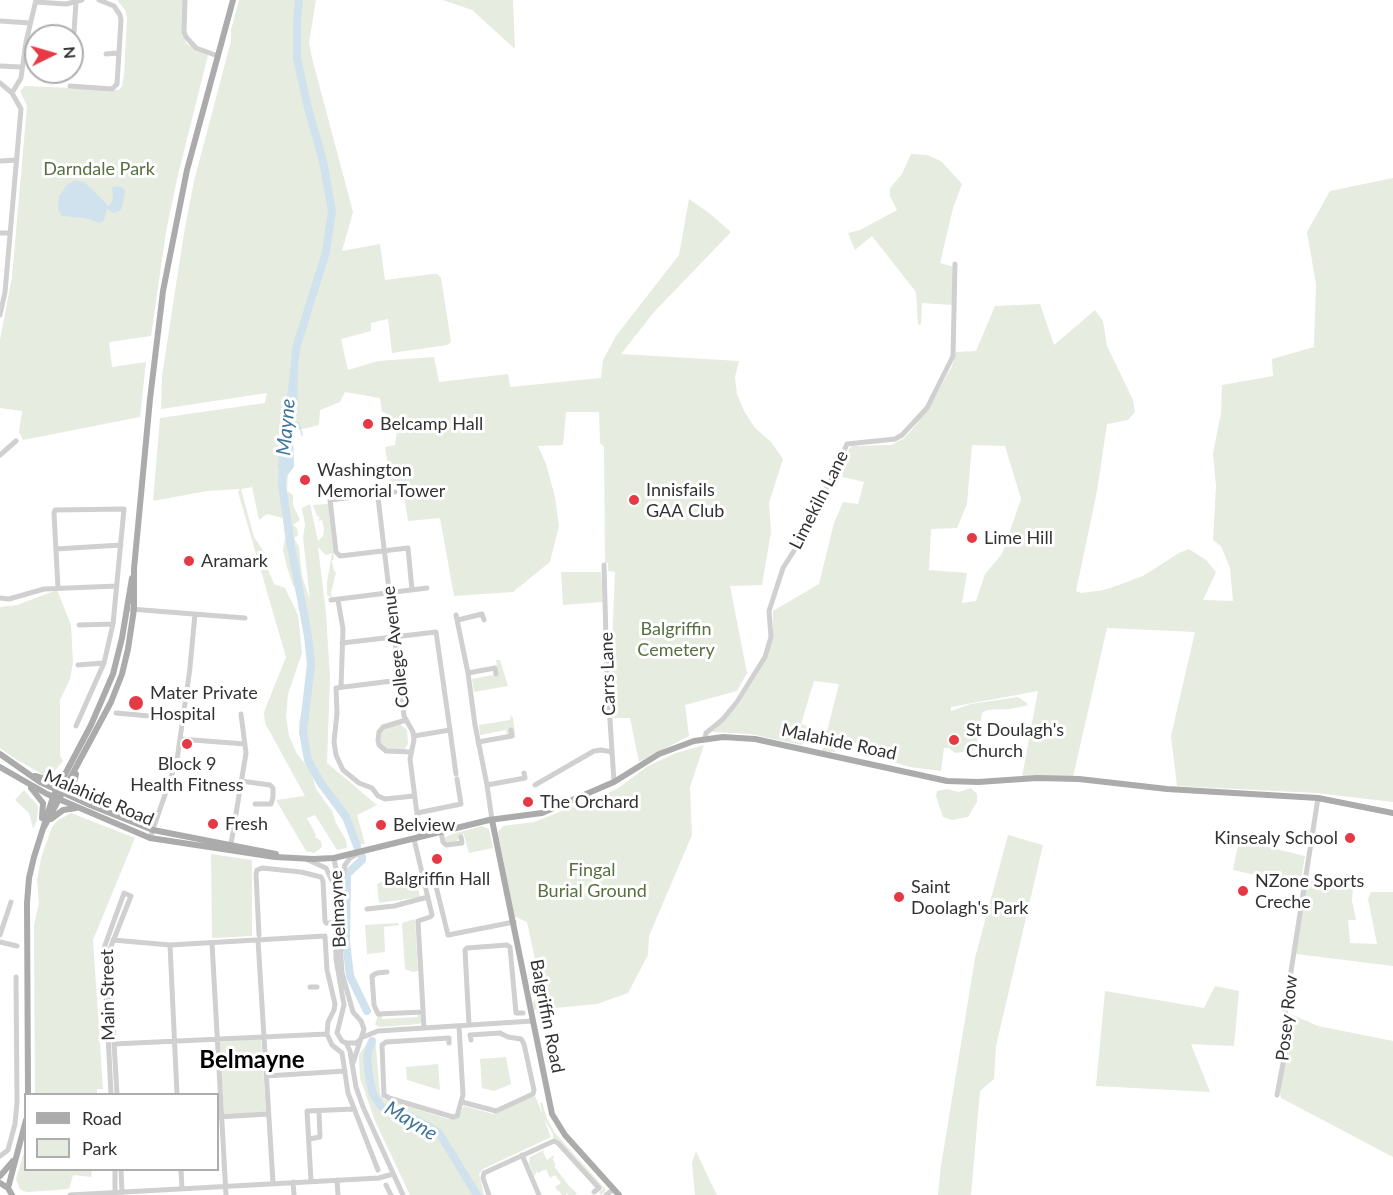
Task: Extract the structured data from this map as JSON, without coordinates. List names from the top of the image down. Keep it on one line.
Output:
{"streets":{"main road":["Malahide Road","Balgriffin Road"],"street":["Limekiln Lane","College Avenue","Carrs Lane","Belmayne","Main Street","Posey Row"]},"crossings":[["Limekiln Lane","Malahide Road"],["Carrs Lane","Malahide Road"],["Malahide Road","Belmayne"],["Malahide Road","Balgriffin Road"],["Malahide Road","Posey Row"]],"districts":["Belmayne"],"water":["Mayne"],"parks":["Darndale Park","Balgriffin Cemetery","Fingal Burial Ground"],"places":["Belcamp Hall","Washington Memorial Tower","Innisfails GAA Club","Lime Hill","Aramark","Mater Private Hospital","St Doulagh's Church","Block 9 Health Fitness","The Orchard","Fresh","Belview","Kinsealy School","Balgriffin Hall","NZone Sports Creche","Saint Doolagh's Park"],"legend":["Road","Park"],"north":"right"}
